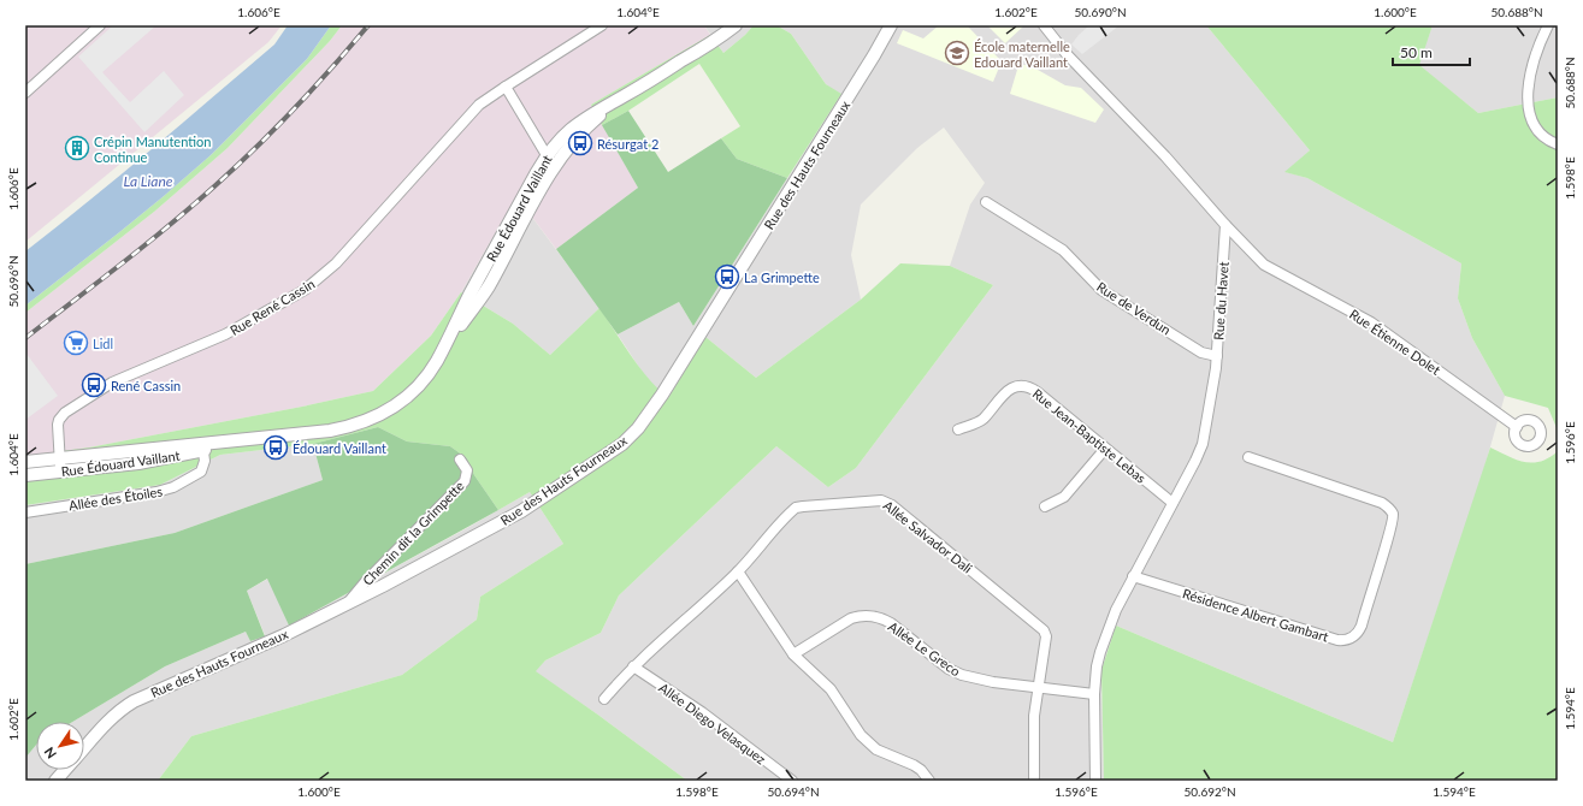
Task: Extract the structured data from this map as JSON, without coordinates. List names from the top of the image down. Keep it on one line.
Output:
{"streets":{"street":["Rue des Hauts Fourneaux","Rue Édouard Vaillant","Rue du Havet","Rue René Cassin","Rue de Verdun","Rue Étienne Dolet","Rue Jean-Baptiste Lebas","Allée des Étoiles","Chemin dit la Grimpette","Allée Salvador Dali","Résidence Albert Gambart","Allée Le Greco","Allée Diego Velasquez"]},"crossings":[["Rue des Hauts Fourneaux","Chemin dit la Grimpette"],["Rue Édouard Vaillant","Rue René Cassin"],["Rue Édouard Vaillant","Allée des Étoiles"],["Rue du Havet","Rue de Verdun"],["Rue du Havet","Rue Étienne Dolet"],["Rue du Havet","Rue Jean-Baptiste Lebas"],["Rue du Havet","Résidence Albert Gambart"],["Rue du Havet","Allée Le Greco"],["Allée Salvador Dali","Allée Le Greco"],["Allée Salvador Dali","Allée Diego Velasquez"]],"water":["La Liane"],"places":{"school or university":["École maternelle Edouard Vaillant"],"bus stop":["Résurgat 2","La Grimpette","René Cassin","Édouard Vaillant"],"building":["Crépin Manutention Continue"],"supermarket":["Lidl"]},"scale_bar":"50 m","north":"bottom left","coordinates":["1.606°E","1.604°E","1.602°E","50.690°N","1.600°E","50.688°N","1.598°E","50.696°N","1.596°E","1.594°E","50.694°N","50.692°N"]}
